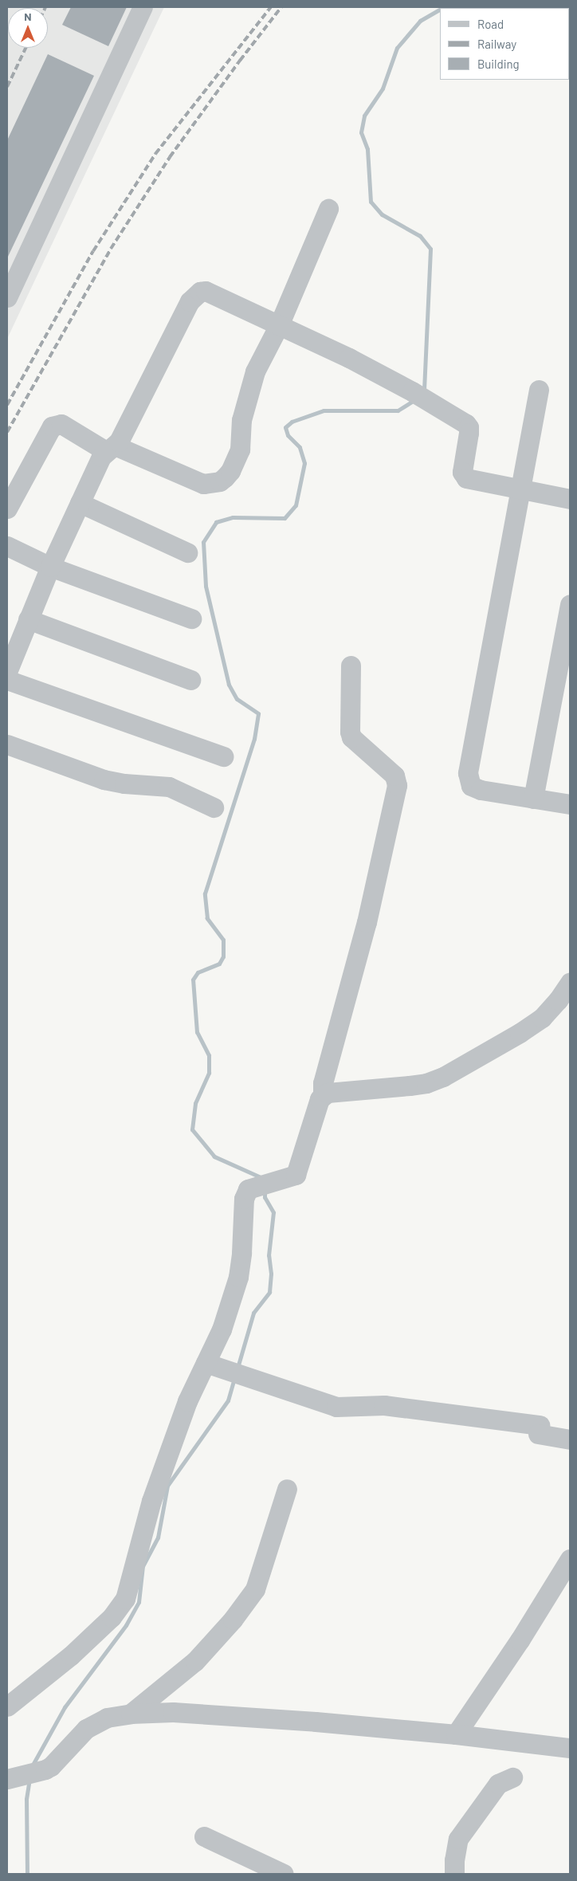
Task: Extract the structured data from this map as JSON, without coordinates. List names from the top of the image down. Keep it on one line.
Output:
{"legend":["Road","Railway","Building"],"north":"top"}
